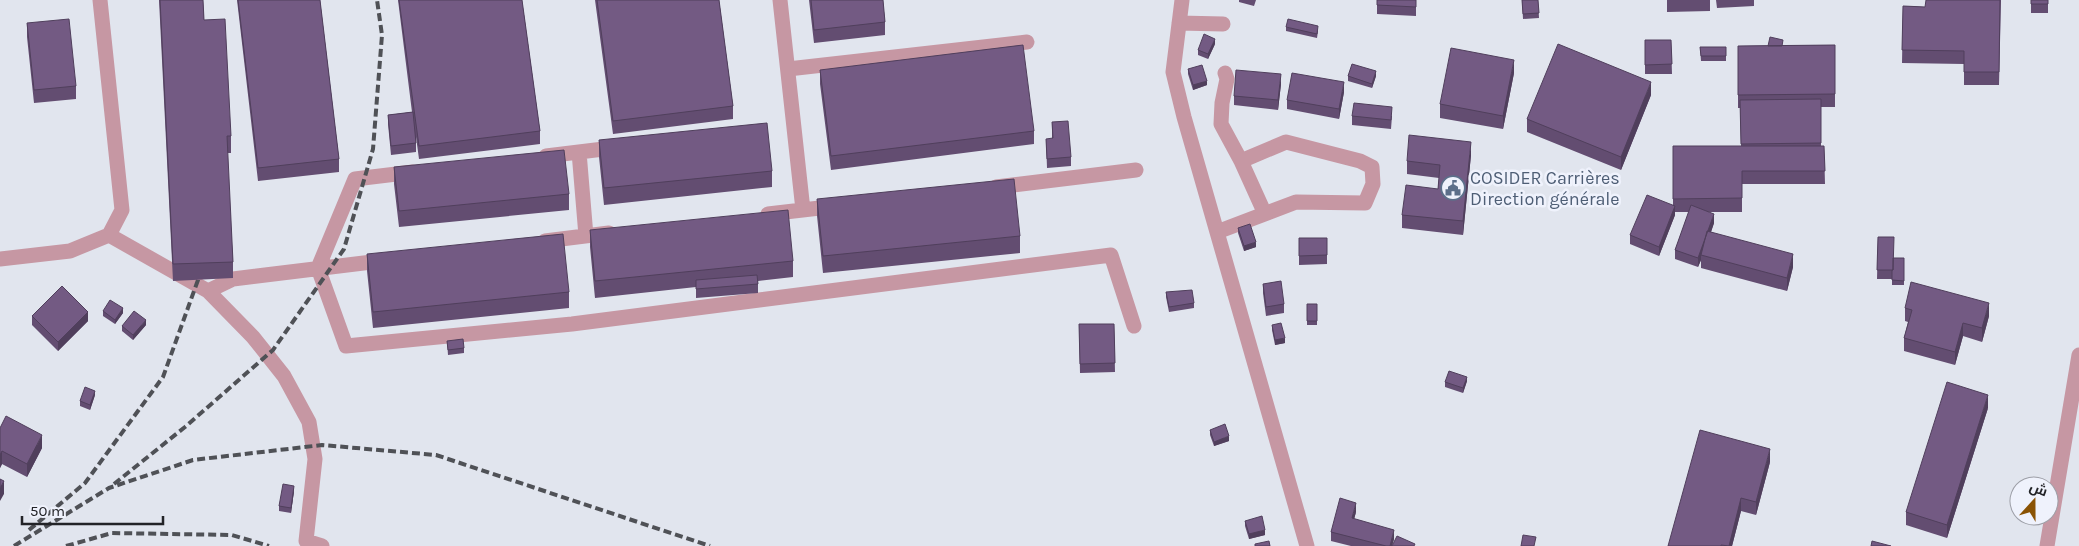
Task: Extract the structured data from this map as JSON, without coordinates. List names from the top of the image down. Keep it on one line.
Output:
{"places":{"public building":["COSIDER Carrières Direction générale"]},"scale_bar":"50 m","north":"top"}
